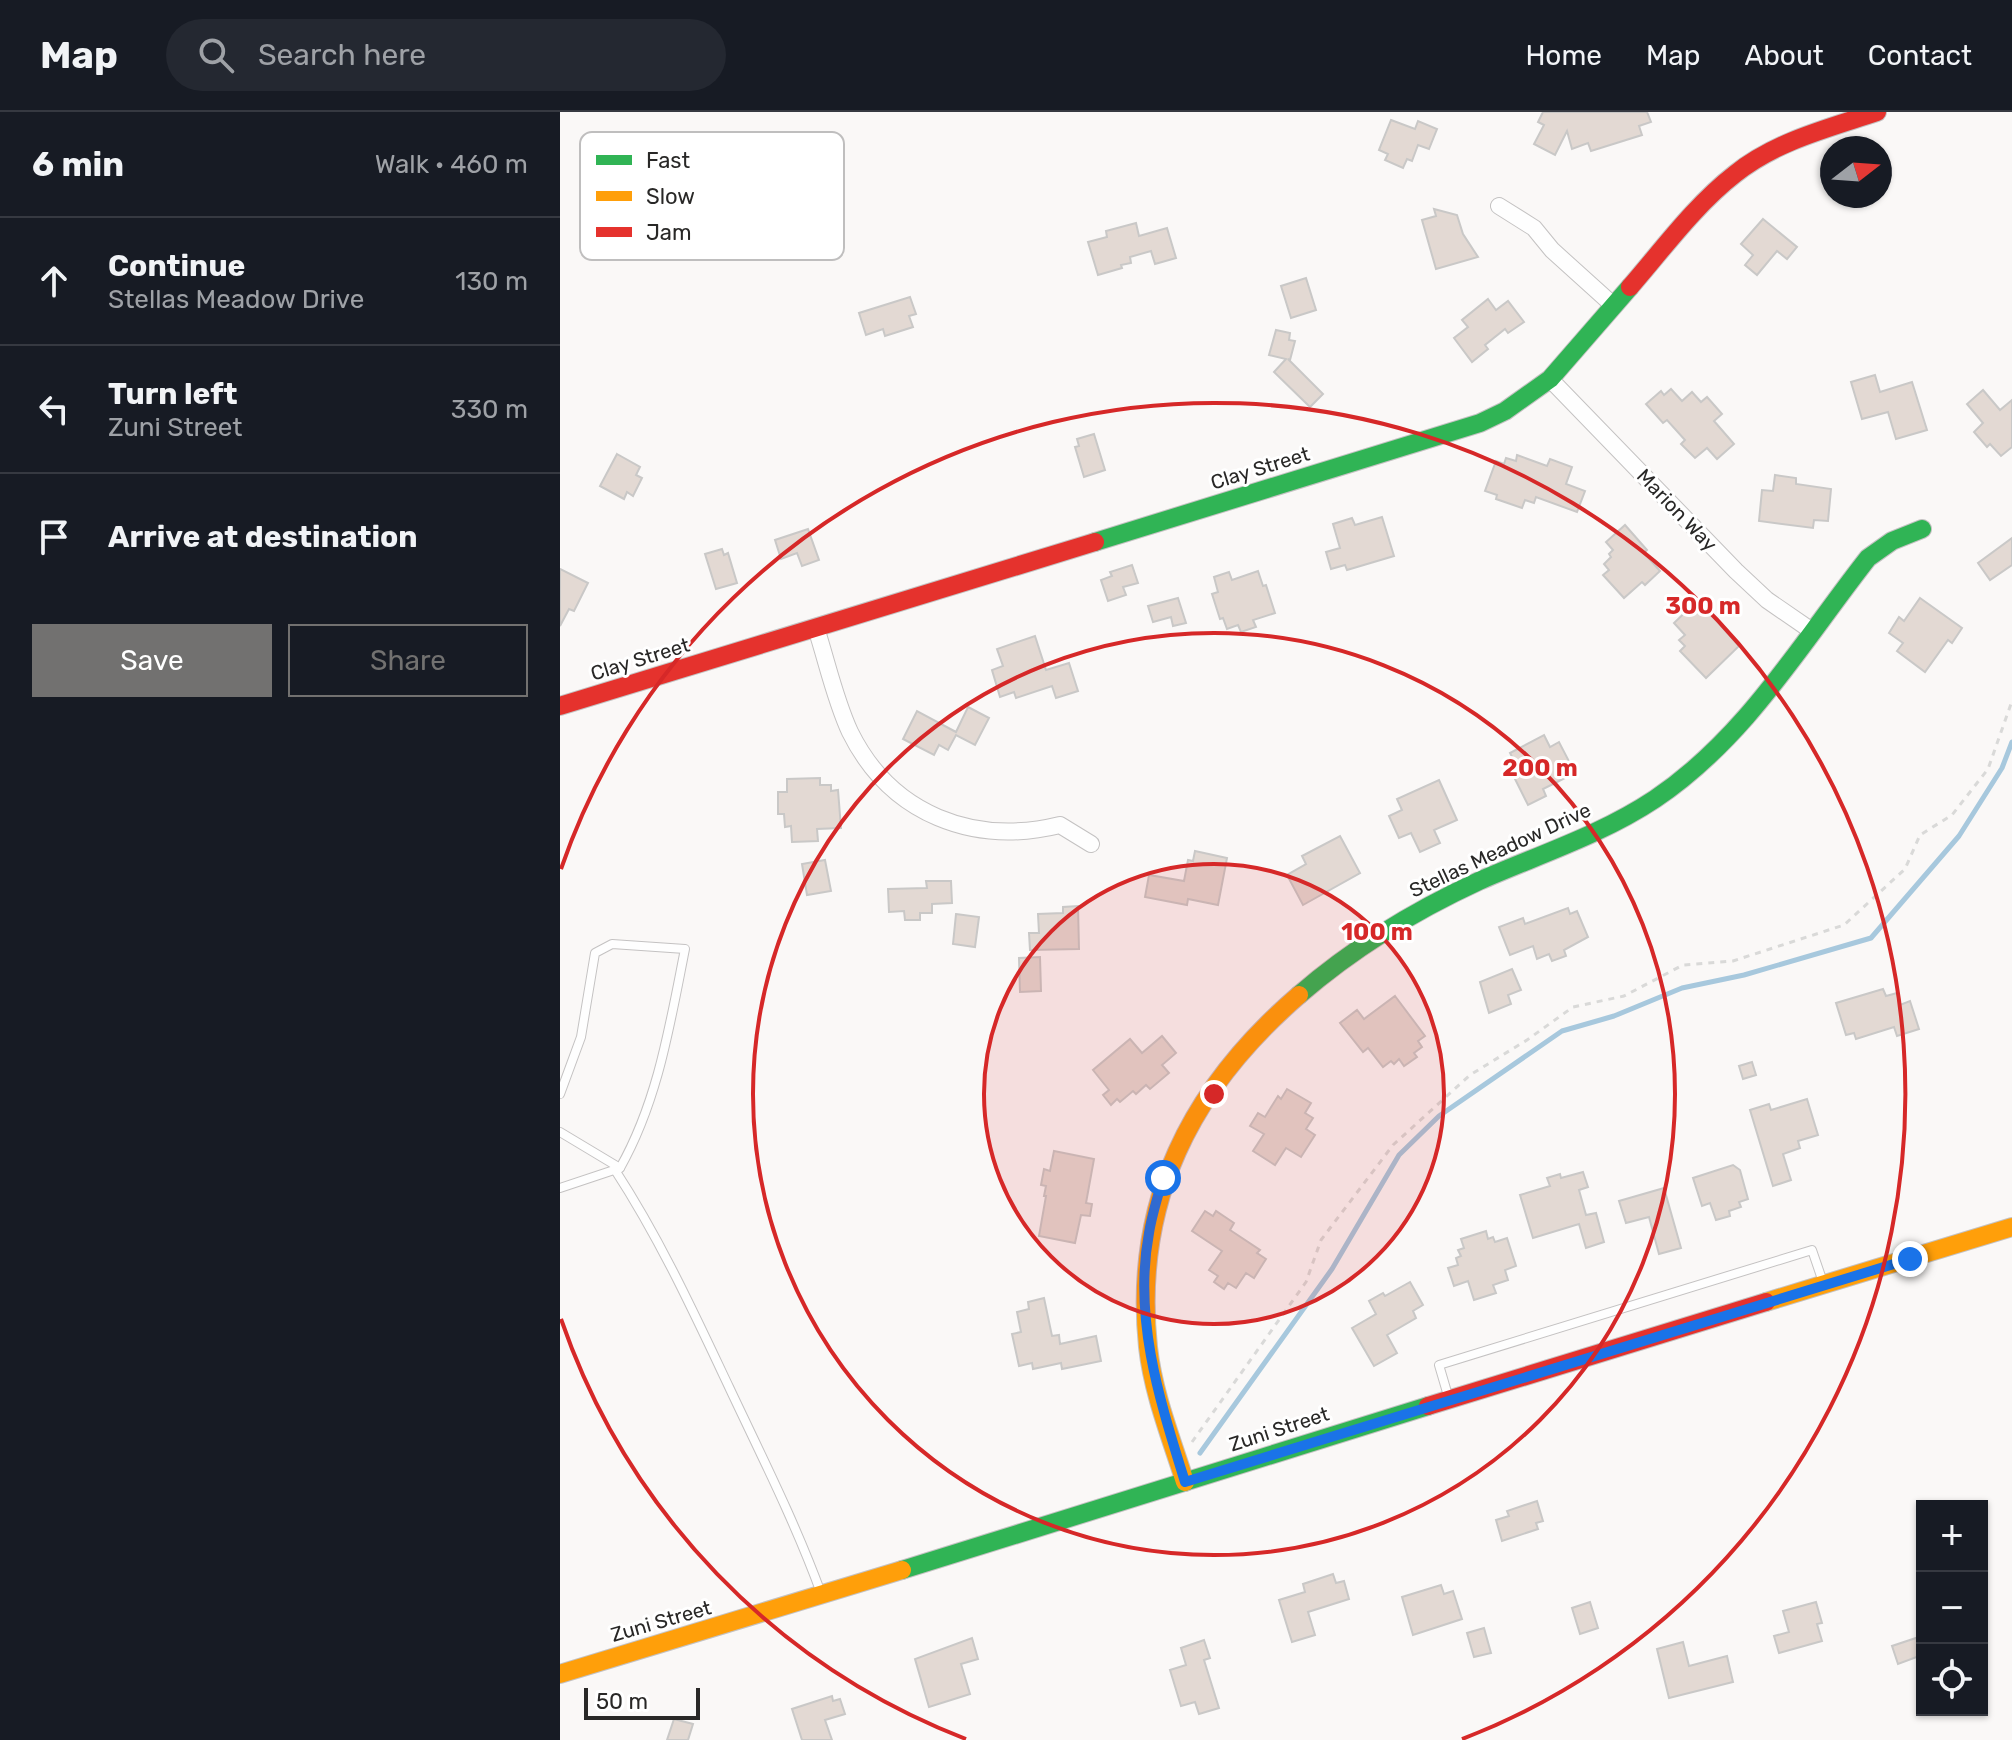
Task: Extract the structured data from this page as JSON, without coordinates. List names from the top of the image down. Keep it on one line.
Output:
{"streets":{"street":["Clay Street","Marion Way","Stellas Meadow Drive","Zuni Street"]},"crossings":[["Clay Street","Marion Way"],["Marion Way","Stellas Meadow Drive"],["Stellas Meadow Drive","Zuni Street"]],"legend":["Fast","Slow","Jam"],"scale_bar":"50 m","north":"right","page":{"header":"Map","search":"Search here","nav":["Home","Map","About","Contact"],"heading":["6 min","Walk · 460 m"],"list":[["Continue","Stellas Meadow Drive","130 m"],["Turn left","Zuni Street","330 m"],"Arrive at destination"],"buttons":["Save","Share"],"map_buttons":["+","−"],"scale":"50 m"},"rings":["300 m","200 m","100 m"]}
